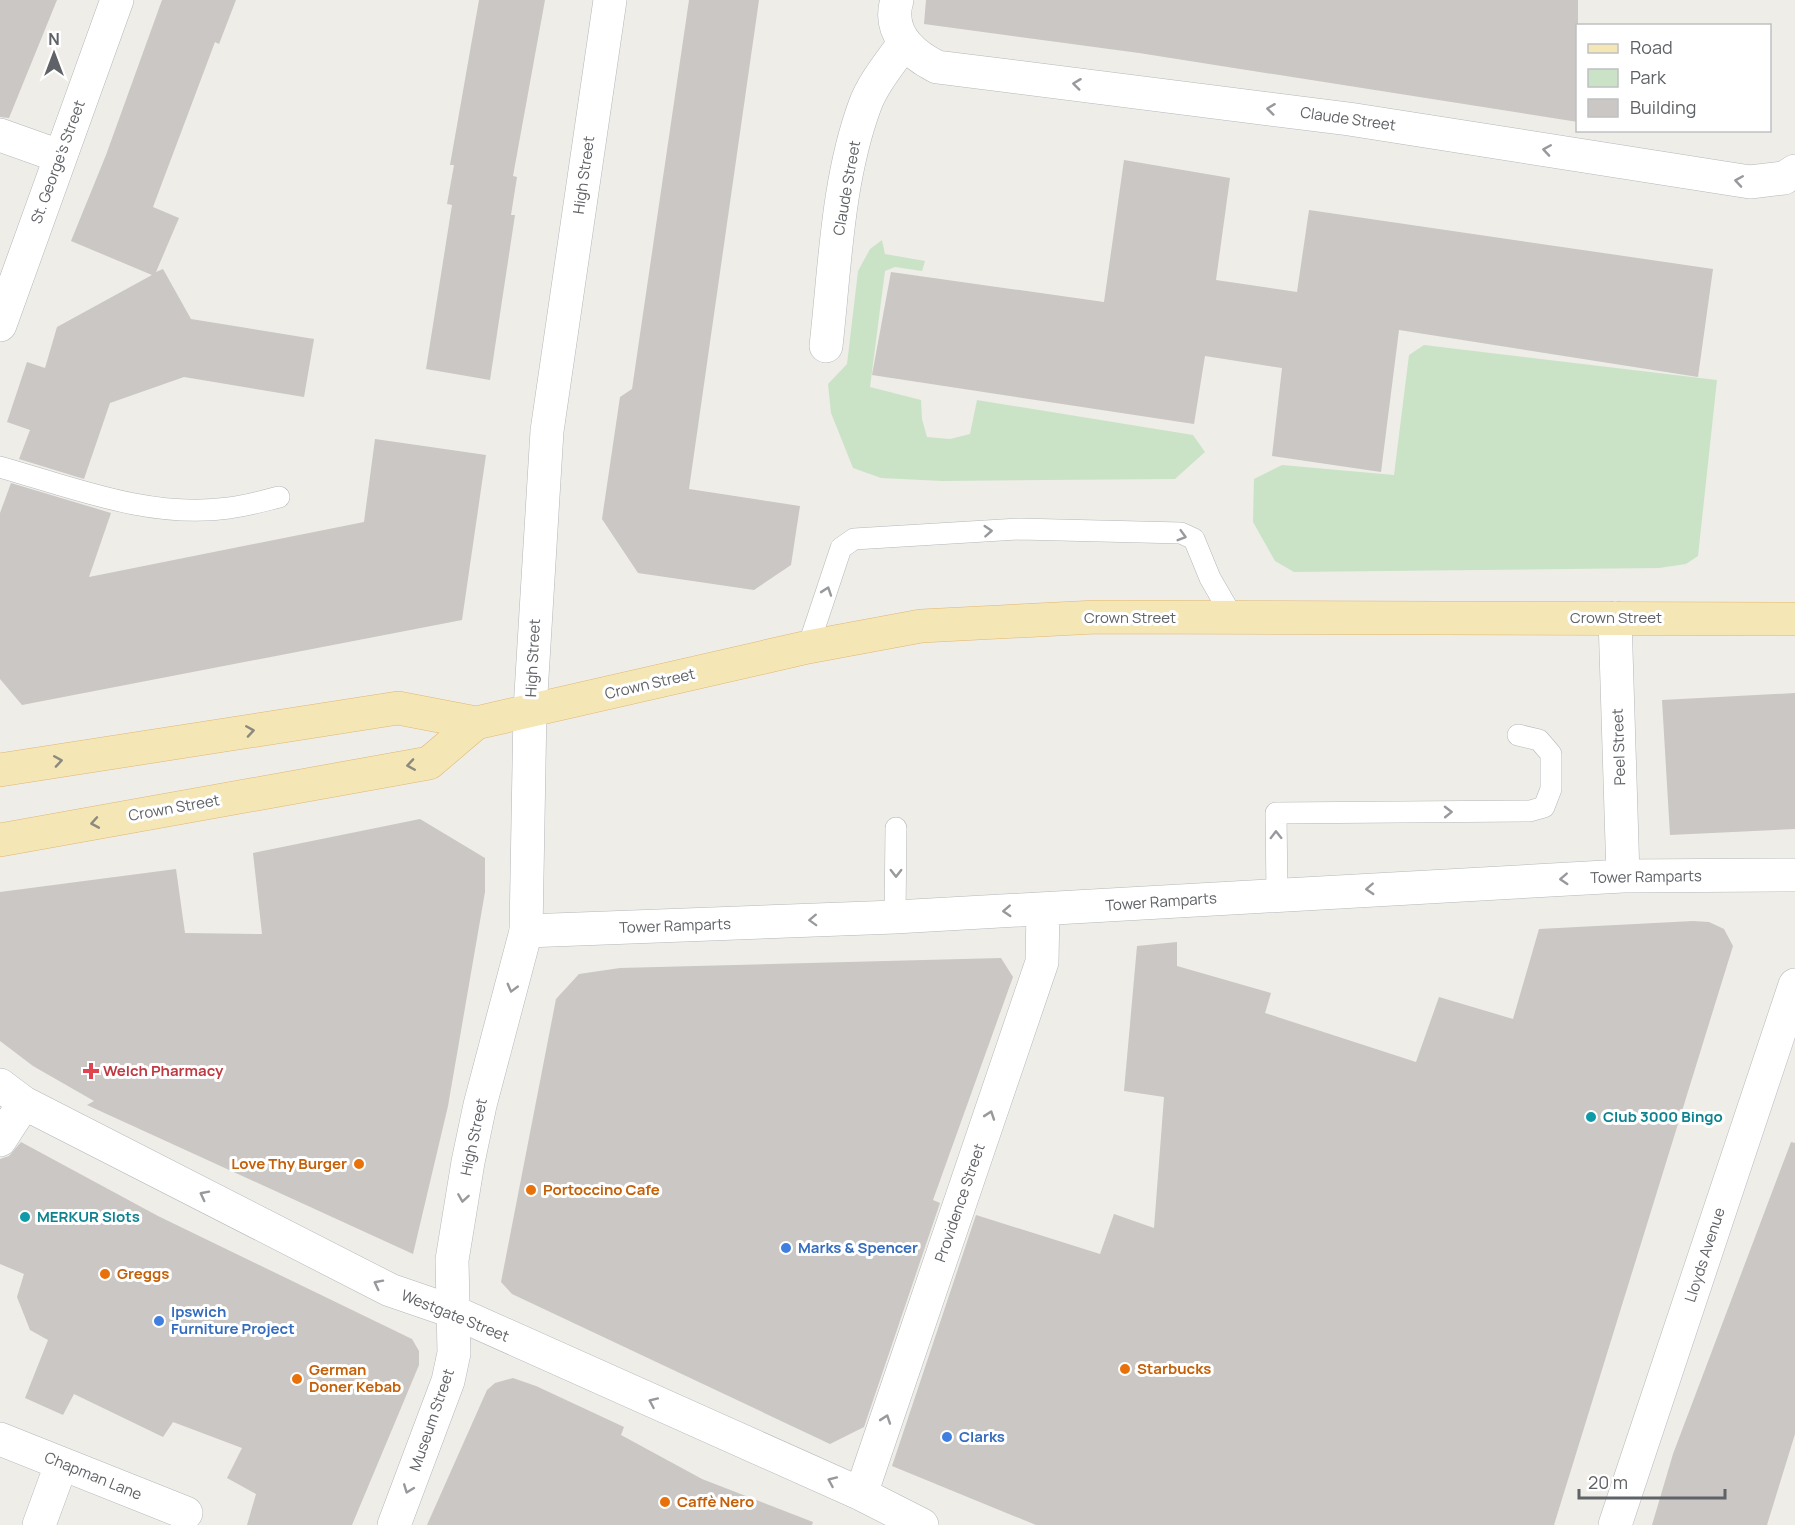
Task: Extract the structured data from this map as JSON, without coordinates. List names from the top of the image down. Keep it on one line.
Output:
{"streets":{"main road":["Crown Street"],"street":["Claude Street","St. George's Street","High Street","Peel Street","Tower Ramparts","Providence Street","Lloyds Avenue","Westgate Street","Museum Street","Chapman Lane"]},"crossings":[["High Street","Crown Street"],["High Street","Tower Ramparts"],["High Street","Westgate Street"],["High Street","Museum Street"],["Crown Street","Peel Street"],["Peel Street","Tower Ramparts"],["Tower Ramparts","Providence Street"],["Providence Street","Westgate Street"],["Westgate Street","Museum Street"]],"one_way":["Claude Street","Tower Ramparts","Providence Street","Westgate Street","Museum Street"],"places":{"health":["Welch Pharmacy"],"other":["Club 3000 Bingo","Love Thy Burger","Portoccino Cafe","MERKUR Slots","Marks & Spencer","Greggs","Ipswich Furniture Project","Starbucks","German Doner Kebab","Clarks","Caffè Nero"]},"legend":["Road","Park","Building"],"scale_bar":"20 m","north":"top"}
